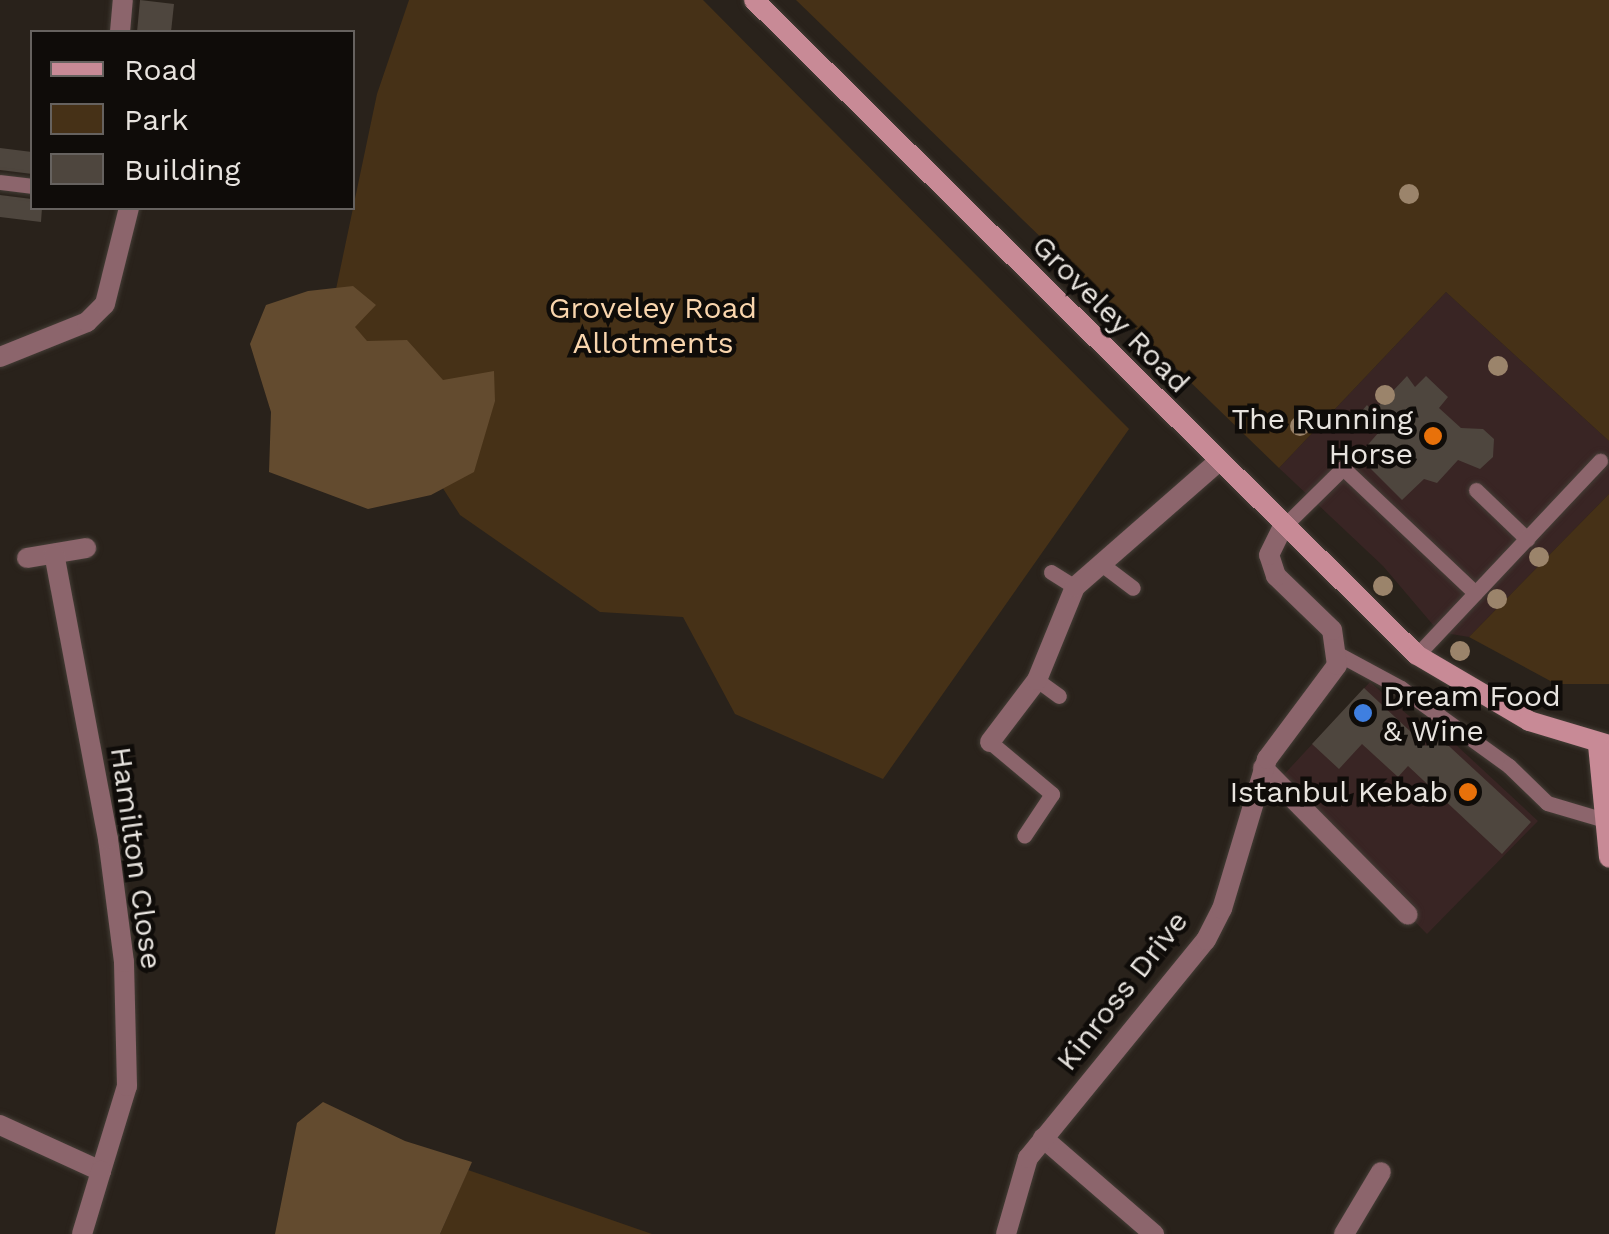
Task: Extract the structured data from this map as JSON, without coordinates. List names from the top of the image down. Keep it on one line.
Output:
{"streets":{"street":["Groveley Road","Hamilton Close","Kinross Drive"]},"parks":["Groveley Road Allotments"],"places":["The Running Horse","Dream Food & Wine","Istanbul Kebab"],"legend":["Road","Park","Building"]}
